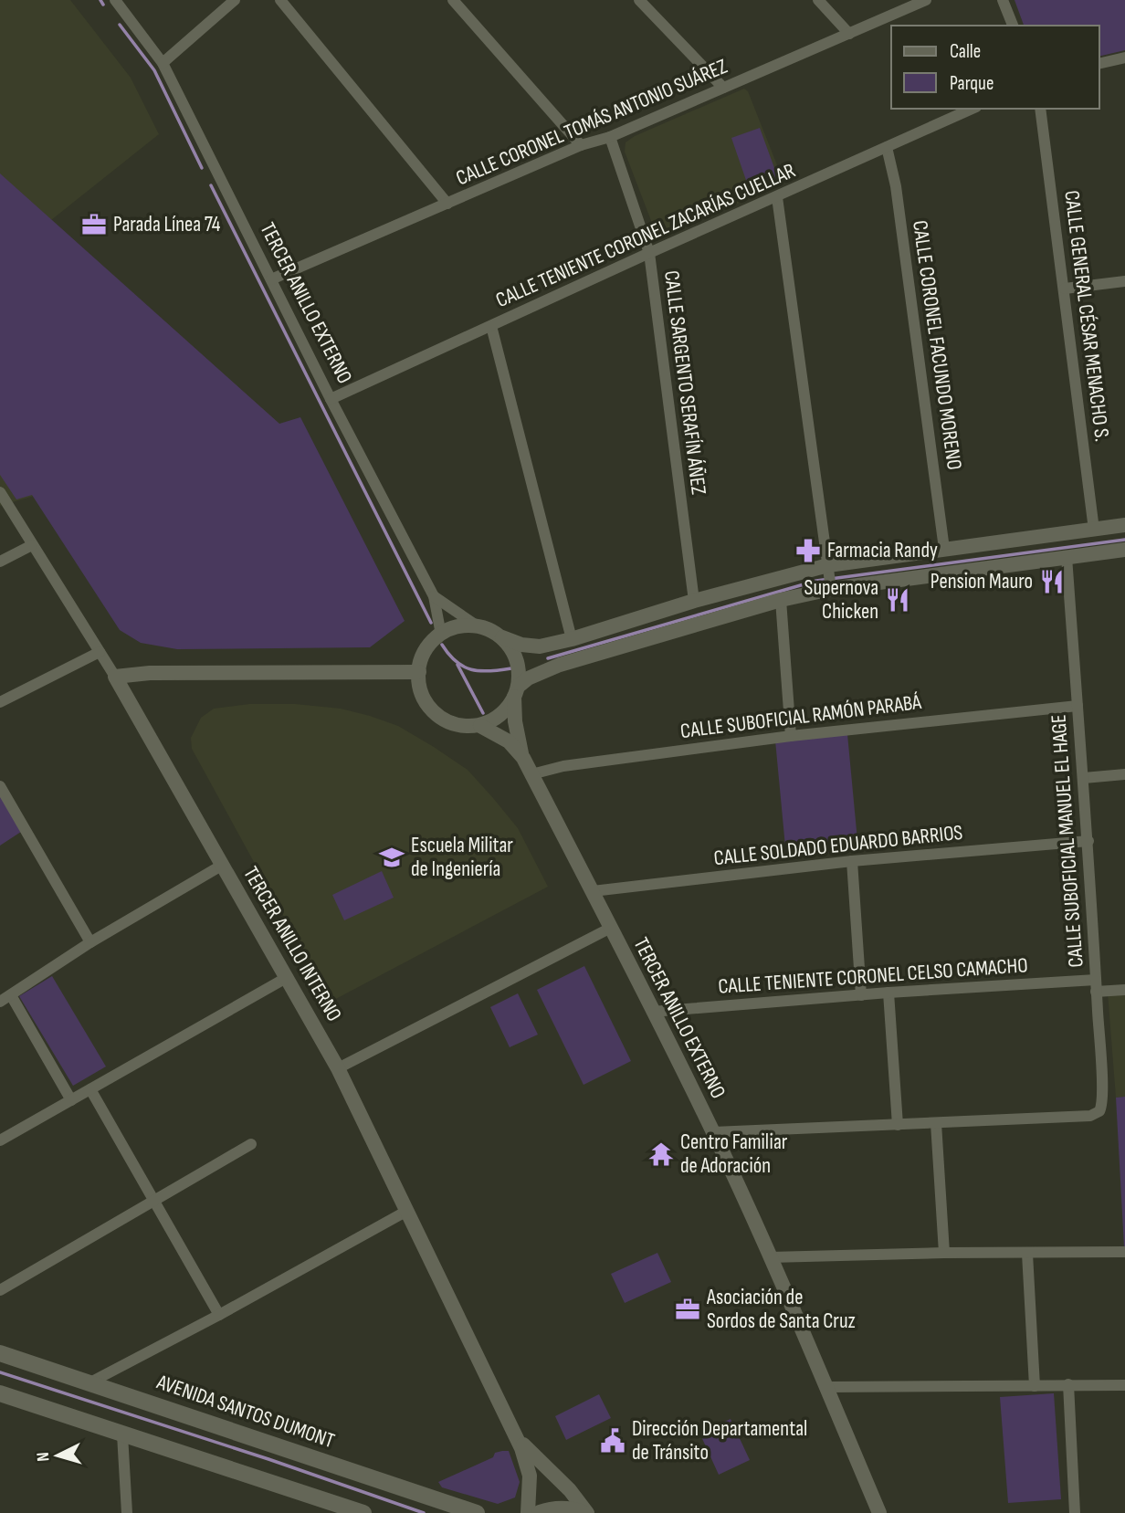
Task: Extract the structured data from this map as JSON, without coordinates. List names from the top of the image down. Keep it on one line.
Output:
{"streets":{"main road":["AVENIDA SANTOS DUMONT"],"street":["CALLE CORONEL TOMÁS ANTONIO SUÁREZ","CALLE TENIENTE CORONEL ZACARÍAS CUELLAR","TERCER ANILLO EXTERNO","CALLE GENERAL CÉSAR MENACHO S.","CALLE CORONEL FACUNDO MORENO","CALLE SARGENTO SERAFÍN ÁÑEZ","CALLE SUBOFICIAL RAMÓN PARABÁ","CALLE SUBOFICIAL MANUEL EL HAGE","CALLE SOLDADO EDUARDO BARRIOS","TERCER ANILLO INTERNO","CALLE TENIENTE CORONEL CELSO CAMACHO"]},"crossings":[["CALLE CORONEL TOMÁS ANTONIO SUÁREZ","TERCER ANILLO EXTERNO"],["CALLE CORONEL TOMÁS ANTONIO SUÁREZ","CALLE SARGENTO SERAFÍN ÁÑEZ"],["CALLE TENIENTE CORONEL ZACARÍAS CUELLAR","TERCER ANILLO EXTERNO"],["CALLE TENIENTE CORONEL ZACARÍAS CUELLAR","CALLE CORONEL FACUNDO MORENO"],["CALLE TENIENTE CORONEL ZACARÍAS CUELLAR","CALLE SARGENTO SERAFÍN ÁÑEZ"],["TERCER ANILLO EXTERNO","CALLE SUBOFICIAL RAMÓN PARABÁ"],["TERCER ANILLO EXTERNO","CALLE SOLDADO EDUARDO BARRIOS"],["TERCER ANILLO EXTERNO","CALLE TENIENTE CORONEL CELSO CAMACHO"],["CALLE SUBOFICIAL RAMÓN PARABÁ","CALLE SUBOFICIAL MANUEL EL HAGE"],["CALLE SUBOFICIAL MANUEL EL HAGE","CALLE SOLDADO EDUARDO BARRIOS"],["CALLE SUBOFICIAL MANUEL EL HAGE","CALLE TENIENTE CORONEL CELSO CAMACHO"]],"places":{"office":["Parada Línea 74","Asociación de Sordos de Santa Cruz"],"pharmacy":["Farmacia Randy"],"restaurant":["Pension Mauro","Supernova Chicken"],"school or university":["Escuela Militar de Ingeniería"],"temple":["Centro Familiar de Adoración"],"public building":["Dirección Departamental de Tránsito"]},"legend":["Calle","Parque"],"north":"left"}
